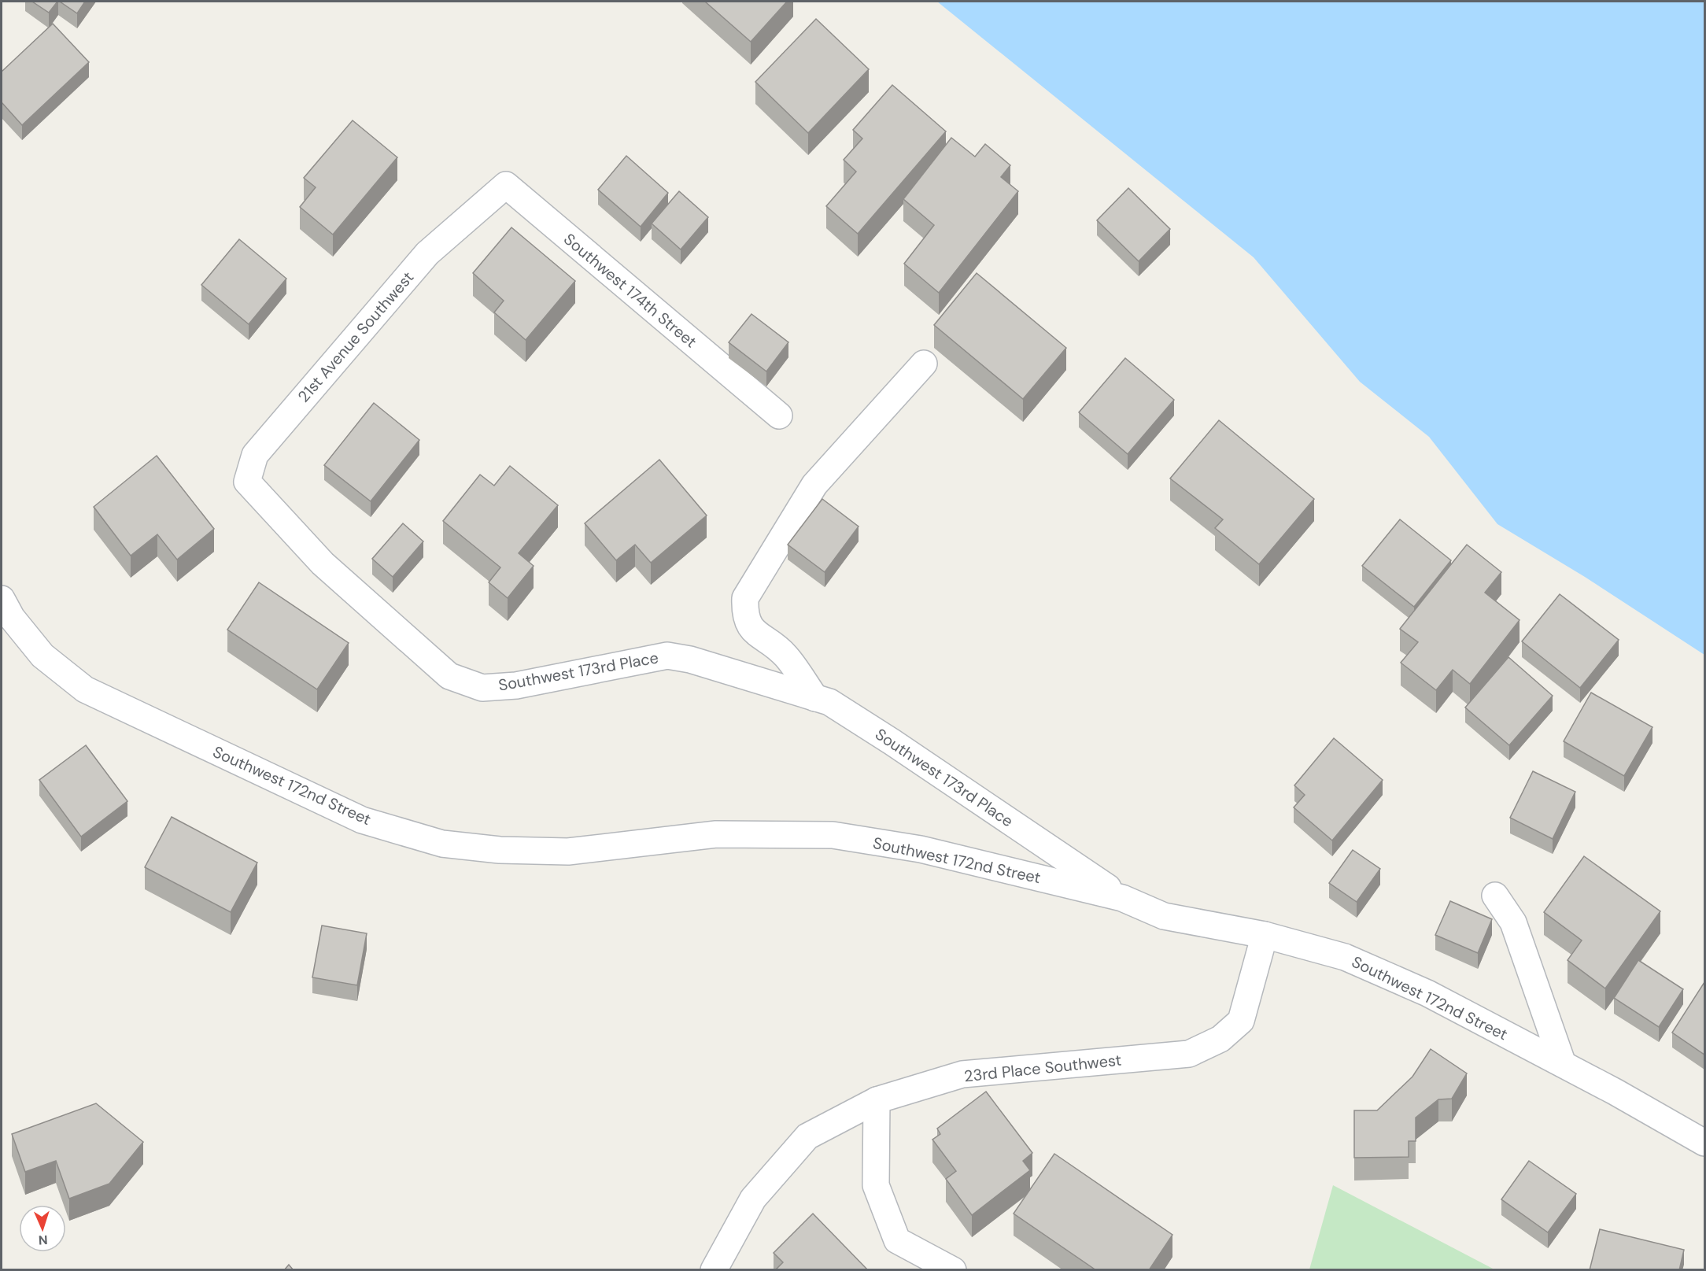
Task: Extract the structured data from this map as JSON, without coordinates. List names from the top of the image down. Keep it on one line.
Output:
{"streets":{"street":["Southwest 174th Street","21st Avenue Southwest","Southwest 173rd Place","Southwest 172nd Street","23rd Place Southwest"]},"crossings":[["Southwest 174th Street","21st Avenue Southwest"],["21st Avenue Southwest","Southwest 173rd Place"],["Southwest 173rd Place","Southwest 172nd Street"],["Southwest 172nd Street","23rd Place Southwest"]],"north":"bottom"}
